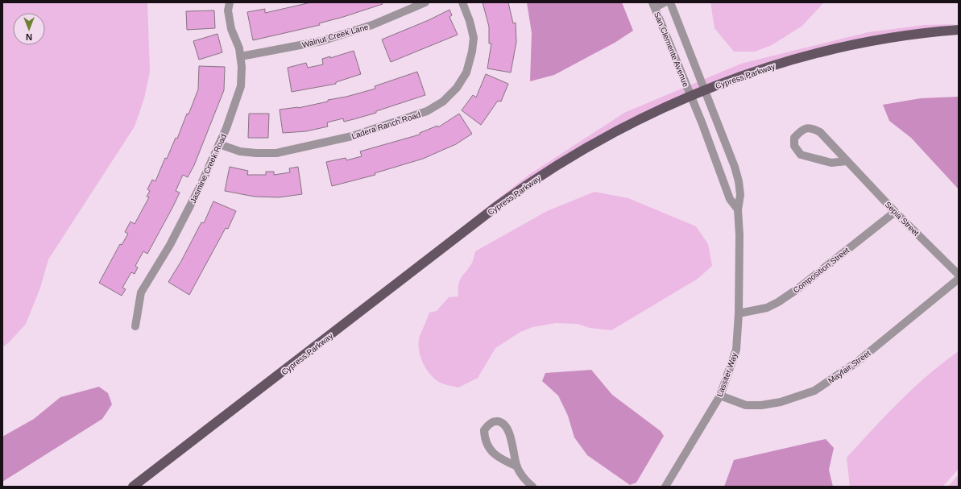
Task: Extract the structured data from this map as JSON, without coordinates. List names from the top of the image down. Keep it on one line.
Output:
{"streets":{"main road":["Cypress Parkway"],"street":["Walnut Creek Lane","San Clemente Avenue","Ladera Ranch Road","Jasmine Creek Road","Sepia Street","Composition Street","Mayfair Street","Lassiter Way"]},"crossings":[["Walnut Creek Lane","Jasmine Creek Road"],["San Clemente Avenue","Cypress Parkway"],["San Clemente Avenue","Lassiter Way"],["Cypress Parkway","Lassiter Way"],["Ladera Ranch Road","Jasmine Creek Road"],["Sepia Street","Composition Street"],["Composition Street","Lassiter Way"],["Mayfair Street","Lassiter Way"]],"north":"bottom"}
